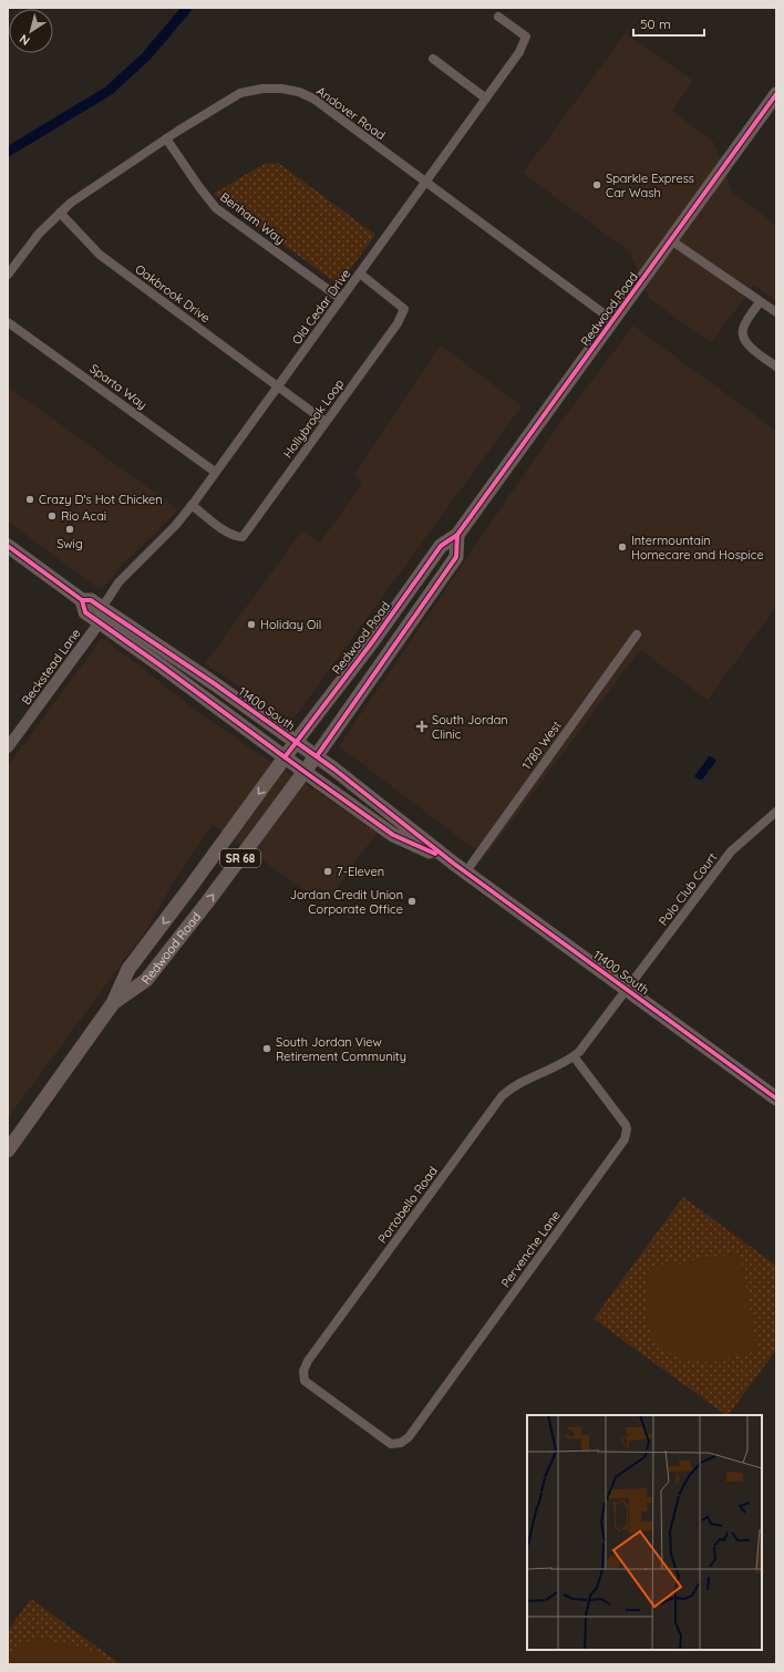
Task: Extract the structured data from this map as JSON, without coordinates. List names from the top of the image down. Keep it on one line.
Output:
{"streets":{"main road":["Redwood Road","11400 South","SR 68"],"street":["Andover Road","Benham Way","Oakbrook Drive","Old Cedar Drive","Sparta Way","Hollybrook Loop","Beckstead Lane","1780 West","Polo Club Court","Portobello Road","Pervenche Lane"]},"crossings":[["Andover Road","Benham Way"],["Andover Road","Oakbrook Drive"],["Andover Road","Old Cedar Drive"],["Andover Road","Redwood Road"],["Benham Way","Old Cedar Drive"],["Oakbrook Drive","Old Cedar Drive"],["Oakbrook Drive","Hollybrook Loop"],["Old Cedar Drive","Sparta Way"],["Old Cedar Drive","Hollybrook Loop"],["Old Cedar Drive","11400 South"],["Redwood Road","11400 South"],["Beckstead Lane","11400 South"],["11400 South","1780 West"],["11400 South","Polo Club Court"],["11400 South","Portobello Road"],["Polo Club Court","Portobello Road"],["Portobello Road","Pervenche Lane"]],"places":{"other":["Sparkle Express Car Wash","Crazy D's Hot Chicken","Rio Acai","Swig","Intermountain Homecare and Hospice","Holiday Oil","7-Eleven","Jordan Credit Union Corporate Office","South Jordan View Retirement Community"],"health":["South Jordan Clinic"]},"scale_bar":"50 m","north":"bottom left"}
